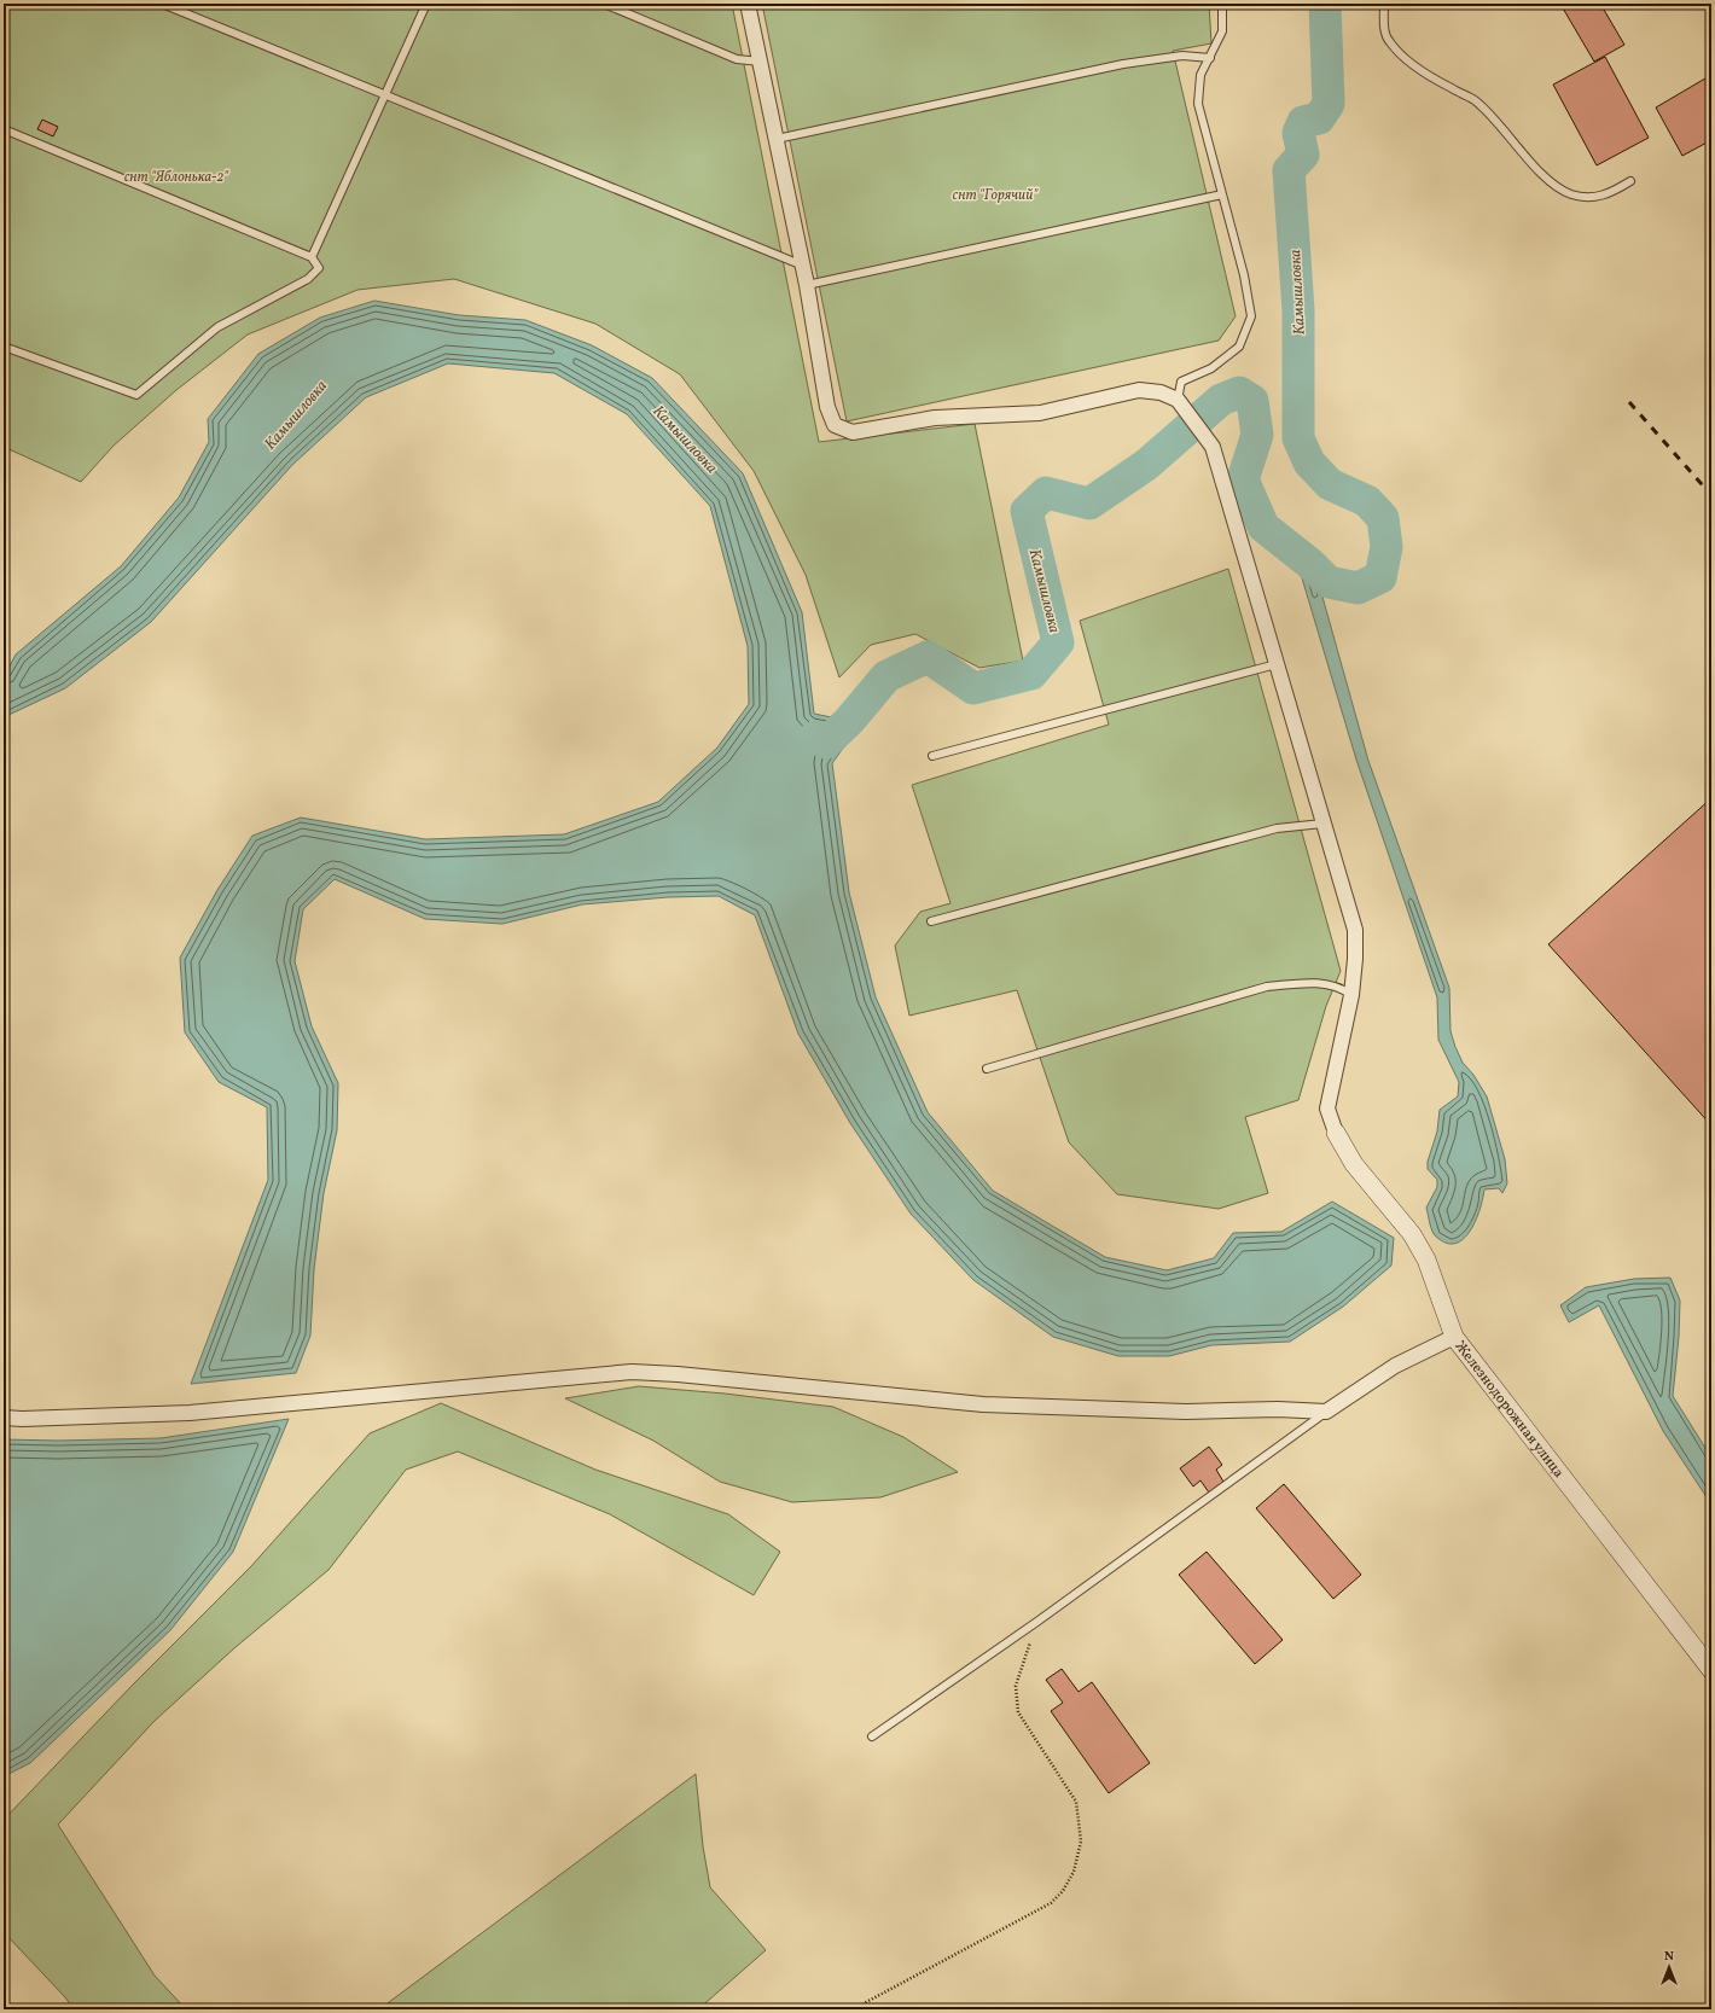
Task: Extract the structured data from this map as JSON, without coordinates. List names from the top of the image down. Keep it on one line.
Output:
{"streets":{"street":["Железнодорожная улица"]},"water":["Камышловка"],"parks":["снт \"Яблонька-2\"","снт \"Горячий\""],"north":"top"}
